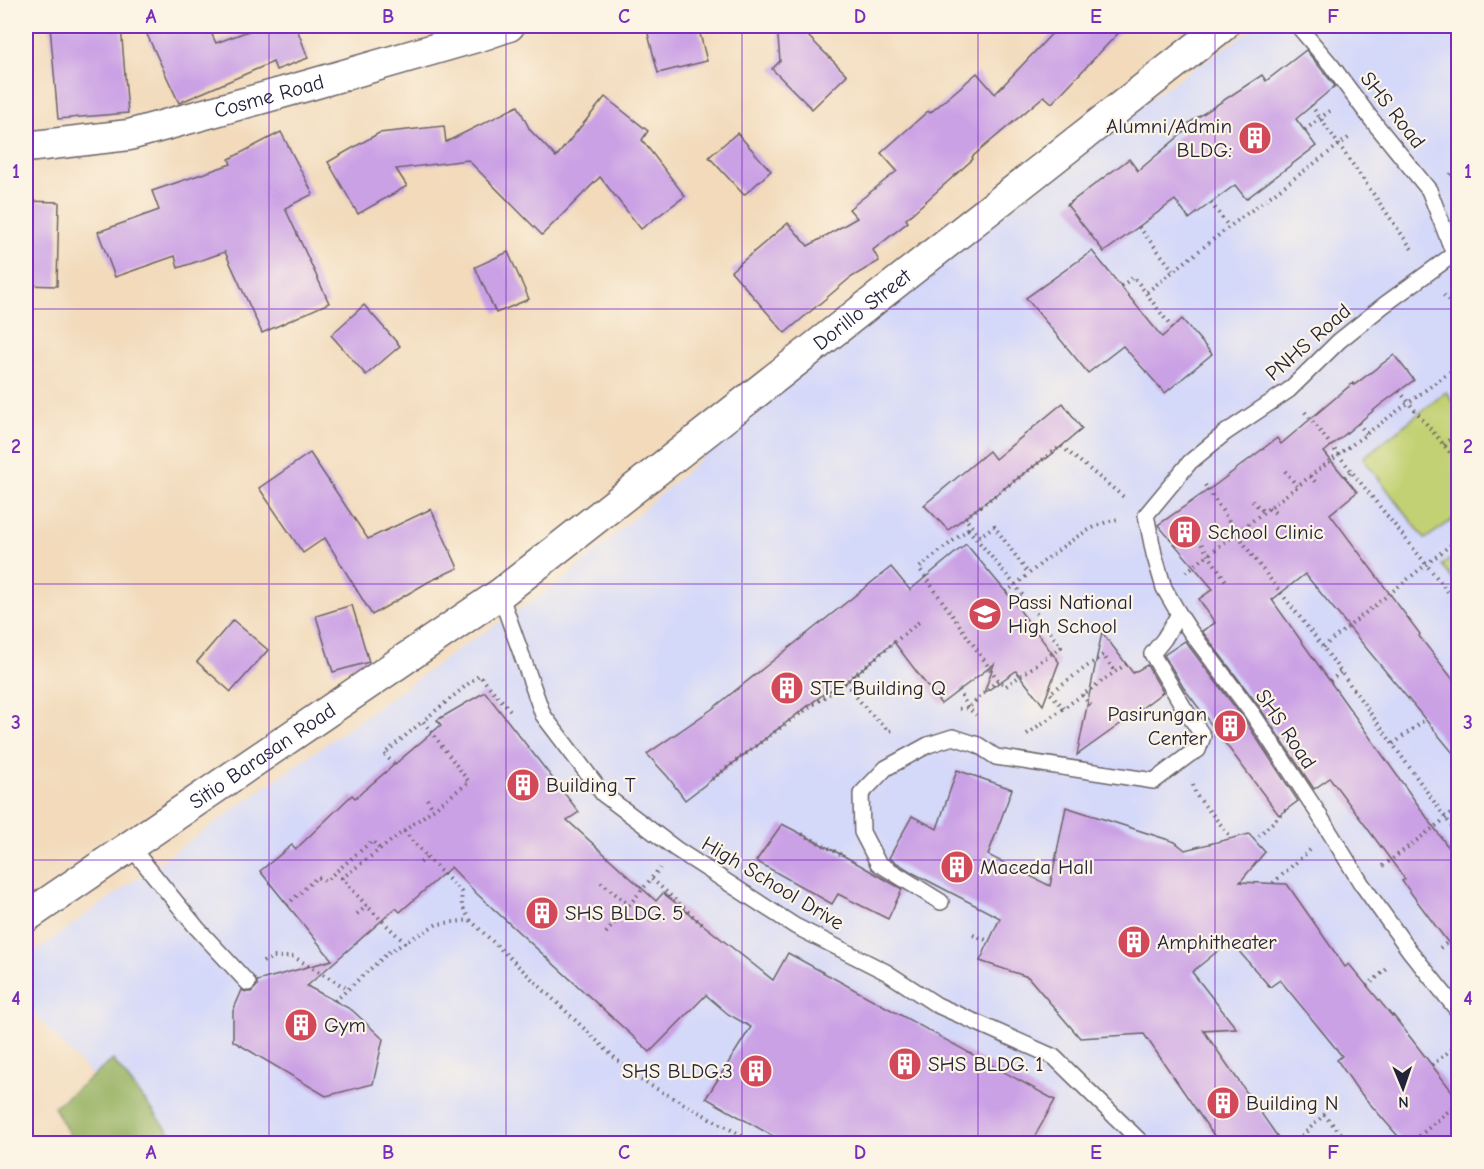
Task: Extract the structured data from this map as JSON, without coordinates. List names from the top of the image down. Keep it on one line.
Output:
{"streets":{"street":["Cosme Road","Dorillo Street","Sitio Barasan Road"],"lane":["SHS Road","PNHS Road","High School Drive"]},"crossings":[["SHS Road","PNHS Road"],["Dorillo Street","Sitio Barasan Road"],["Dorillo Street","High School Drive"],["Sitio Barasan Road","High School Drive"]],"places":{"building":["Alumni/Admin BLDG:","School Clinic","STE Building Q","Pasirungan Center","Building T","Maceda Hall","SHS BLDG. 5","Amphitheater","Gym","SHS BLDG. 1","SHS BLDG.3","Building N"],"school or university":["Passi National High School"]},"north":"bottom","grid":{"columns":["A","B","C","D","E","F"],"rows":["1","2","3","4"]}}
